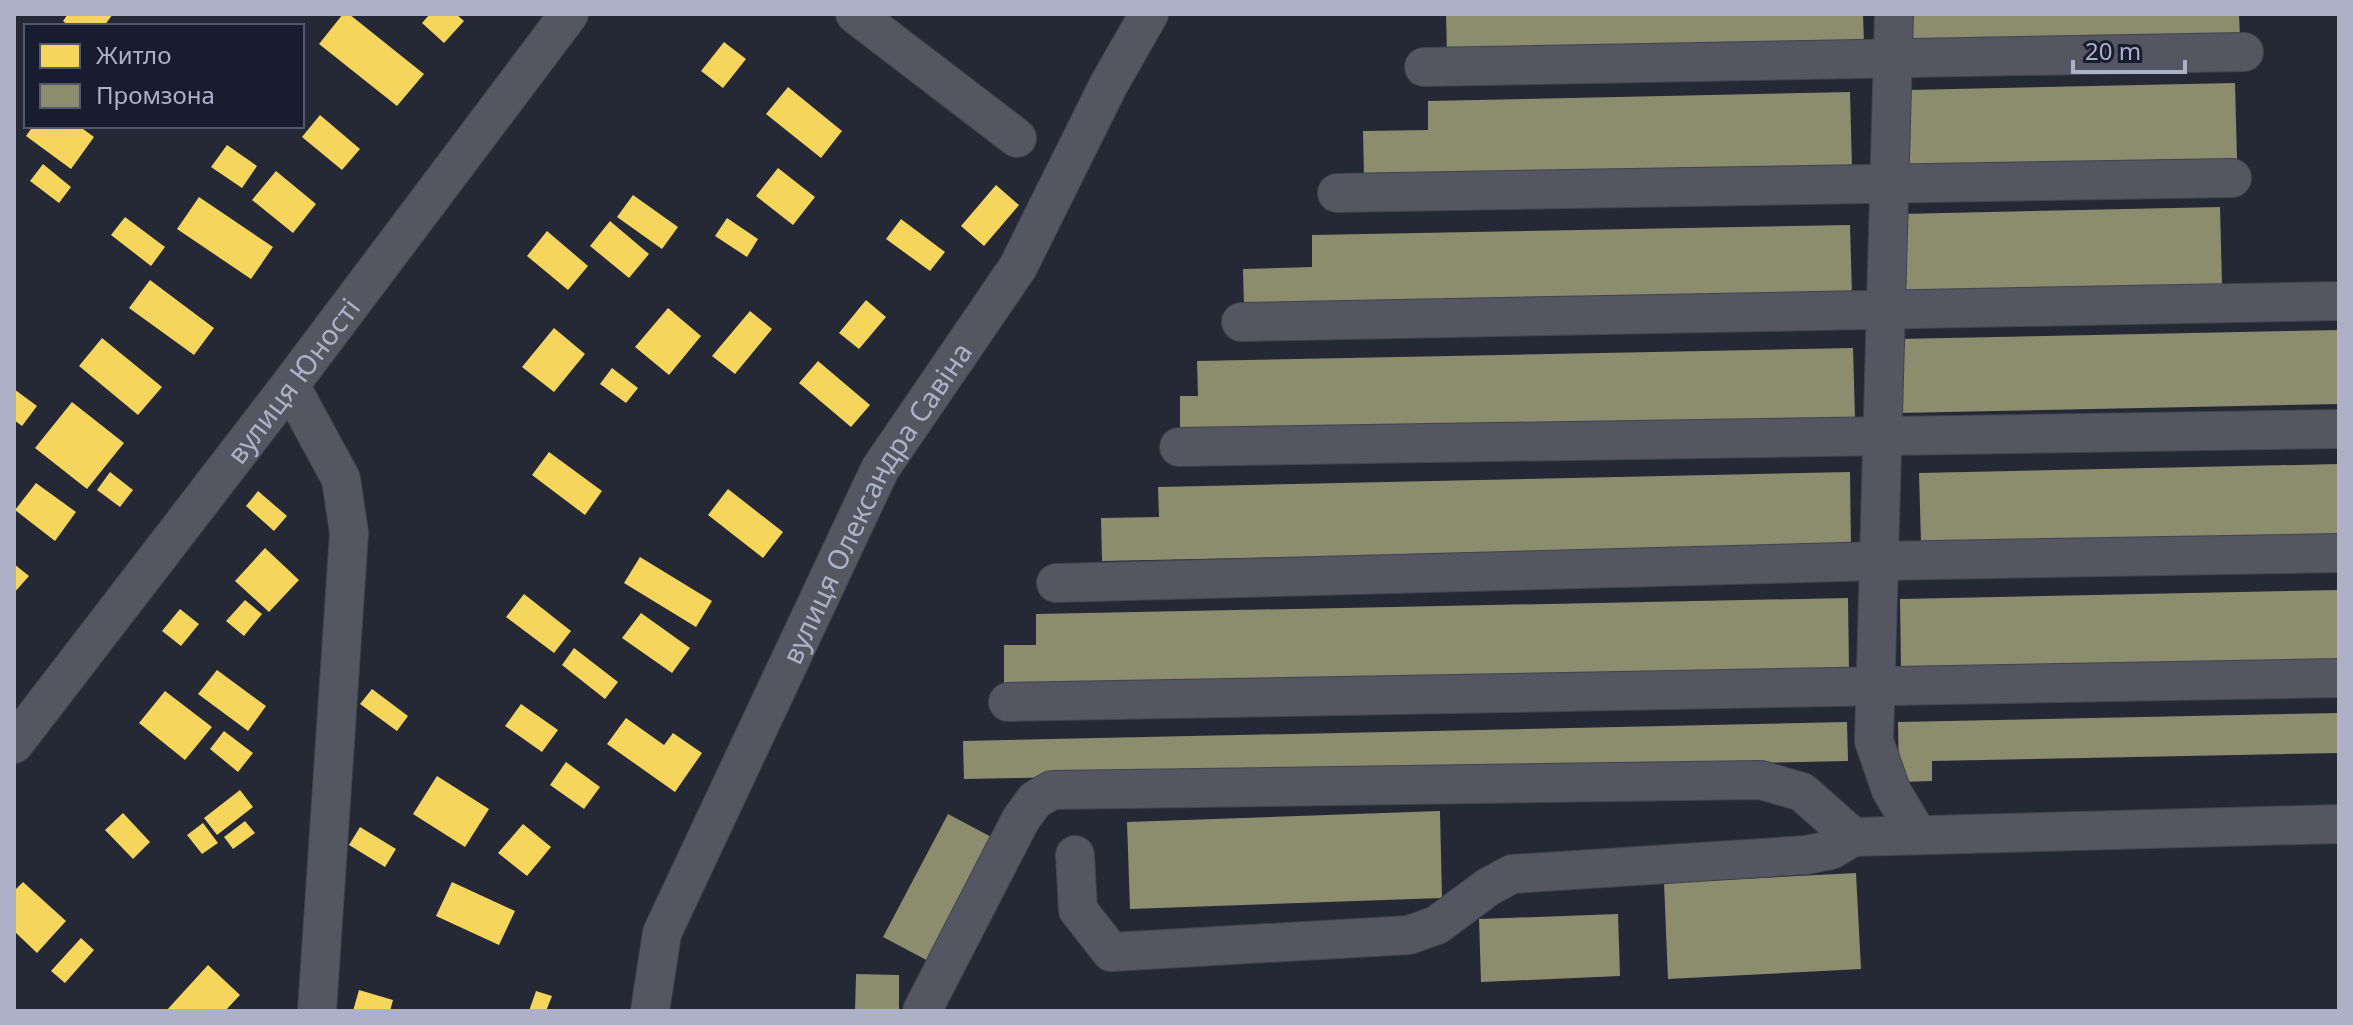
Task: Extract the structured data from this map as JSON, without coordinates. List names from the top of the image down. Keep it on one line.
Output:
{"streets":{"street":["вулиця Юності","вулиця Олександра Савіна"]},"legend":["Житло","Промзона"],"scale_bar":"20 m"}
